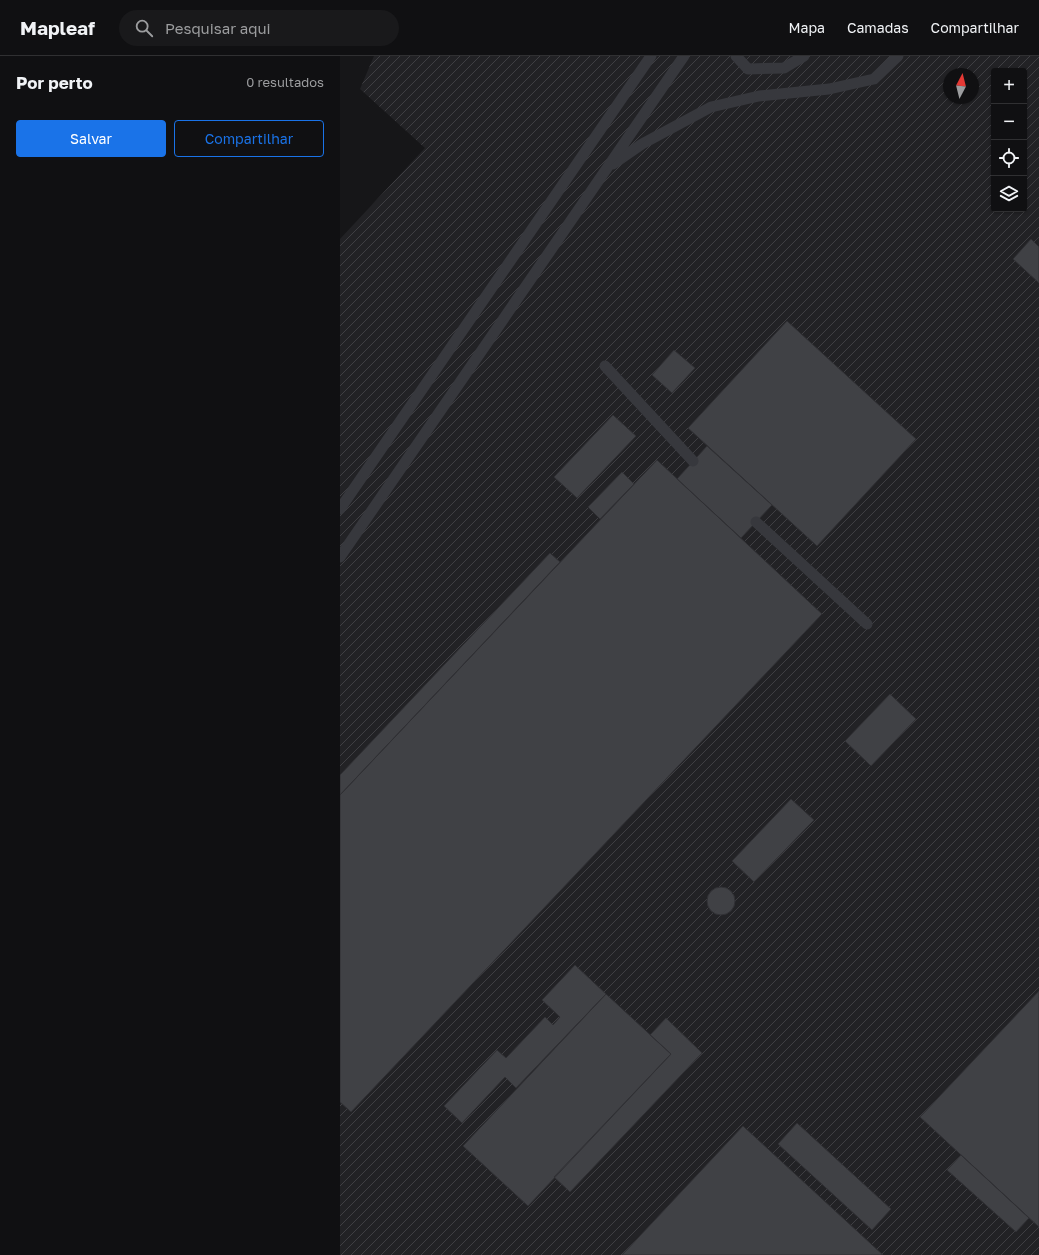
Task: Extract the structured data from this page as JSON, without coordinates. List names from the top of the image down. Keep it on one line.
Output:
{"north":"top","page":{"header":"Mapleaf","search":"Pesquisar aqui","nav":["Mapa","Camadas","Compartilhar"],"heading":["Por perto","0 resultados"],"map_buttons":["+","−"],"buttons":["Salvar","Compartilhar"]}}
